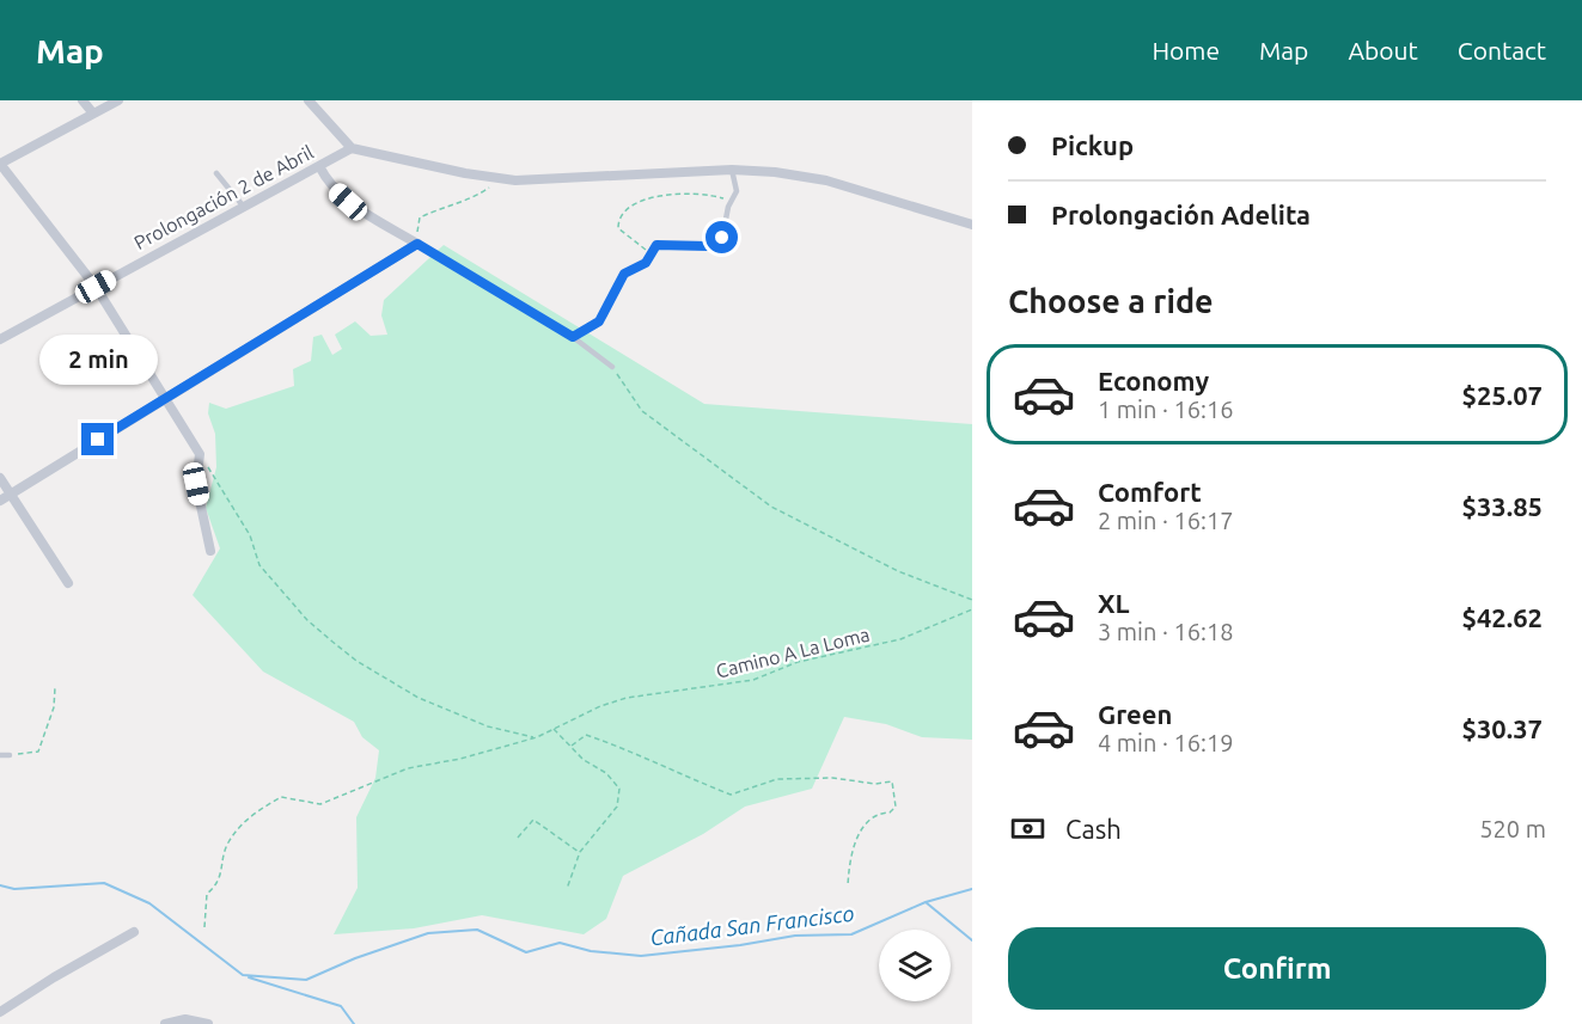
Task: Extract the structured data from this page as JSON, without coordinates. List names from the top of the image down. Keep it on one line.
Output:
{"streets":{"street":["Prolongación 2 de Abril"],"path":["Camino A La Loma"]},"water":["Cañada San Francisco"],"page":{"header":"Map","nav":["Home","Map","About","Contact"],"banner":["Pickup","Prolongación Adelita"],"heading":"Choose a ride","bubble":"2 min","list":[{"name":"Economy","note":"1 min · 16:16","value":"$25.07"},{"name":"Comfort","note":"2 min · 16:17","value":"$33.85"},{"name":"XL","note":"3 min · 16:18","value":"$42.62"},{"name":"Green","note":"4 min · 16:19","value":"$30.37"}],"pay":["Cash","520 m"],"buttons":"Confirm"}}
